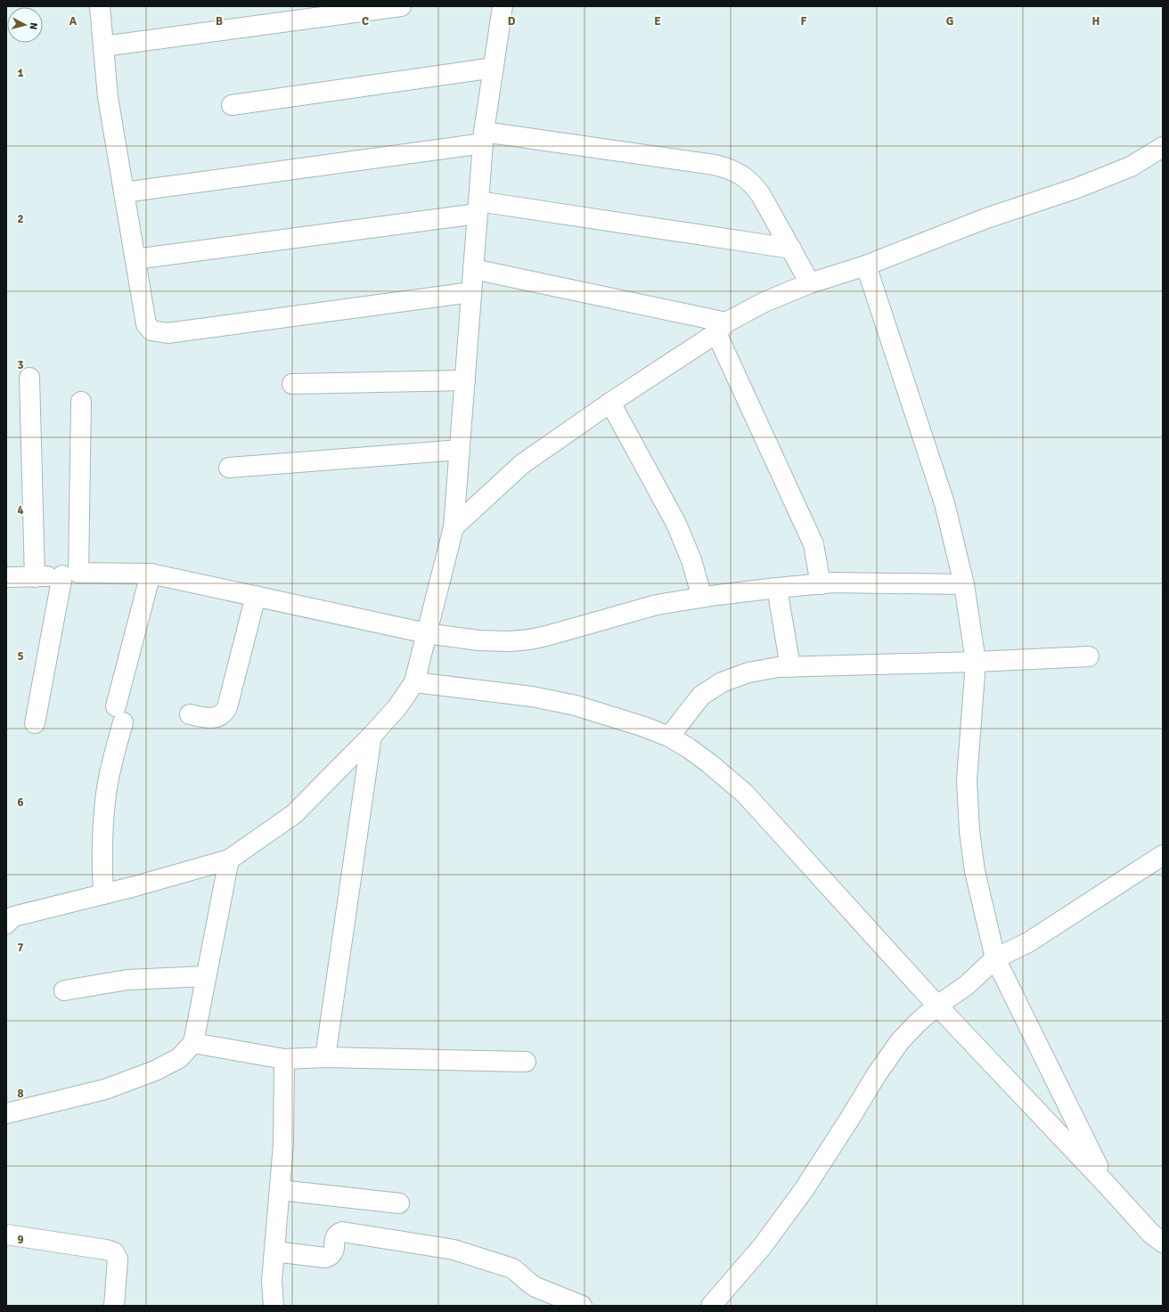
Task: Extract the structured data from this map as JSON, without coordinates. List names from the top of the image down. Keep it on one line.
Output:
{"north":"right","grid":{"columns":["A","B","C","D","E","F","G","H"],"rows":["1","2","3","4","5","6","7","8","9"]}}
